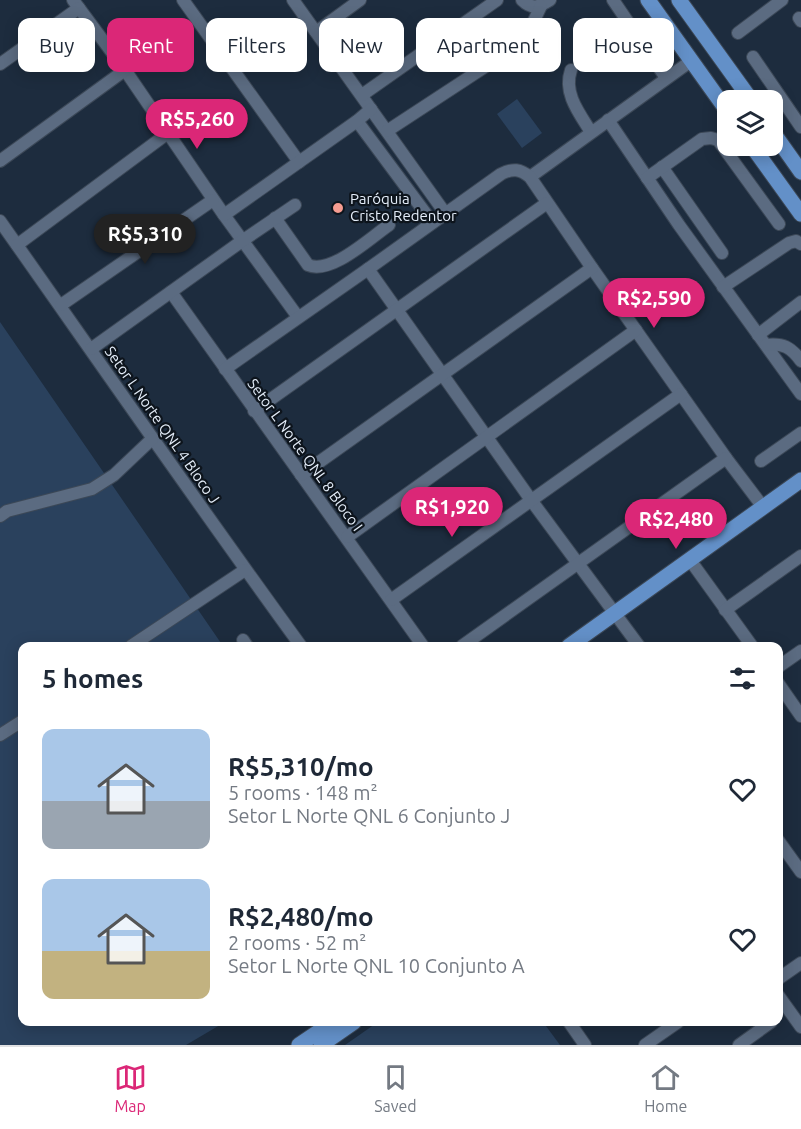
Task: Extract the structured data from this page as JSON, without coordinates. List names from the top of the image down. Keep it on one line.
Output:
{"streets":{"street":["Setor L Norte QNL 4 Bloco J","Setor L Norte QNL 8 Bloco I"]},"places":["Paróquia Cristo Redentor"],"page":{"chip":["Buy","Rent","Filters","New","Apartment","House"],"price":["R$5,260","R$5,310","R$2,590","R$1,920","R$2,480"],"heading":"5 homes","list":[{"name":"R$5,310/mo","note":"5 rooms · 148 m² · Setor L Norte QNL 6 Conjunto J"},{"name":"R$2,480/mo","note":"2 rooms · 52 m² · Setor L Norte QNL 10 Conjunto A"}],"tabs":["Map","Saved","Home"]}}
